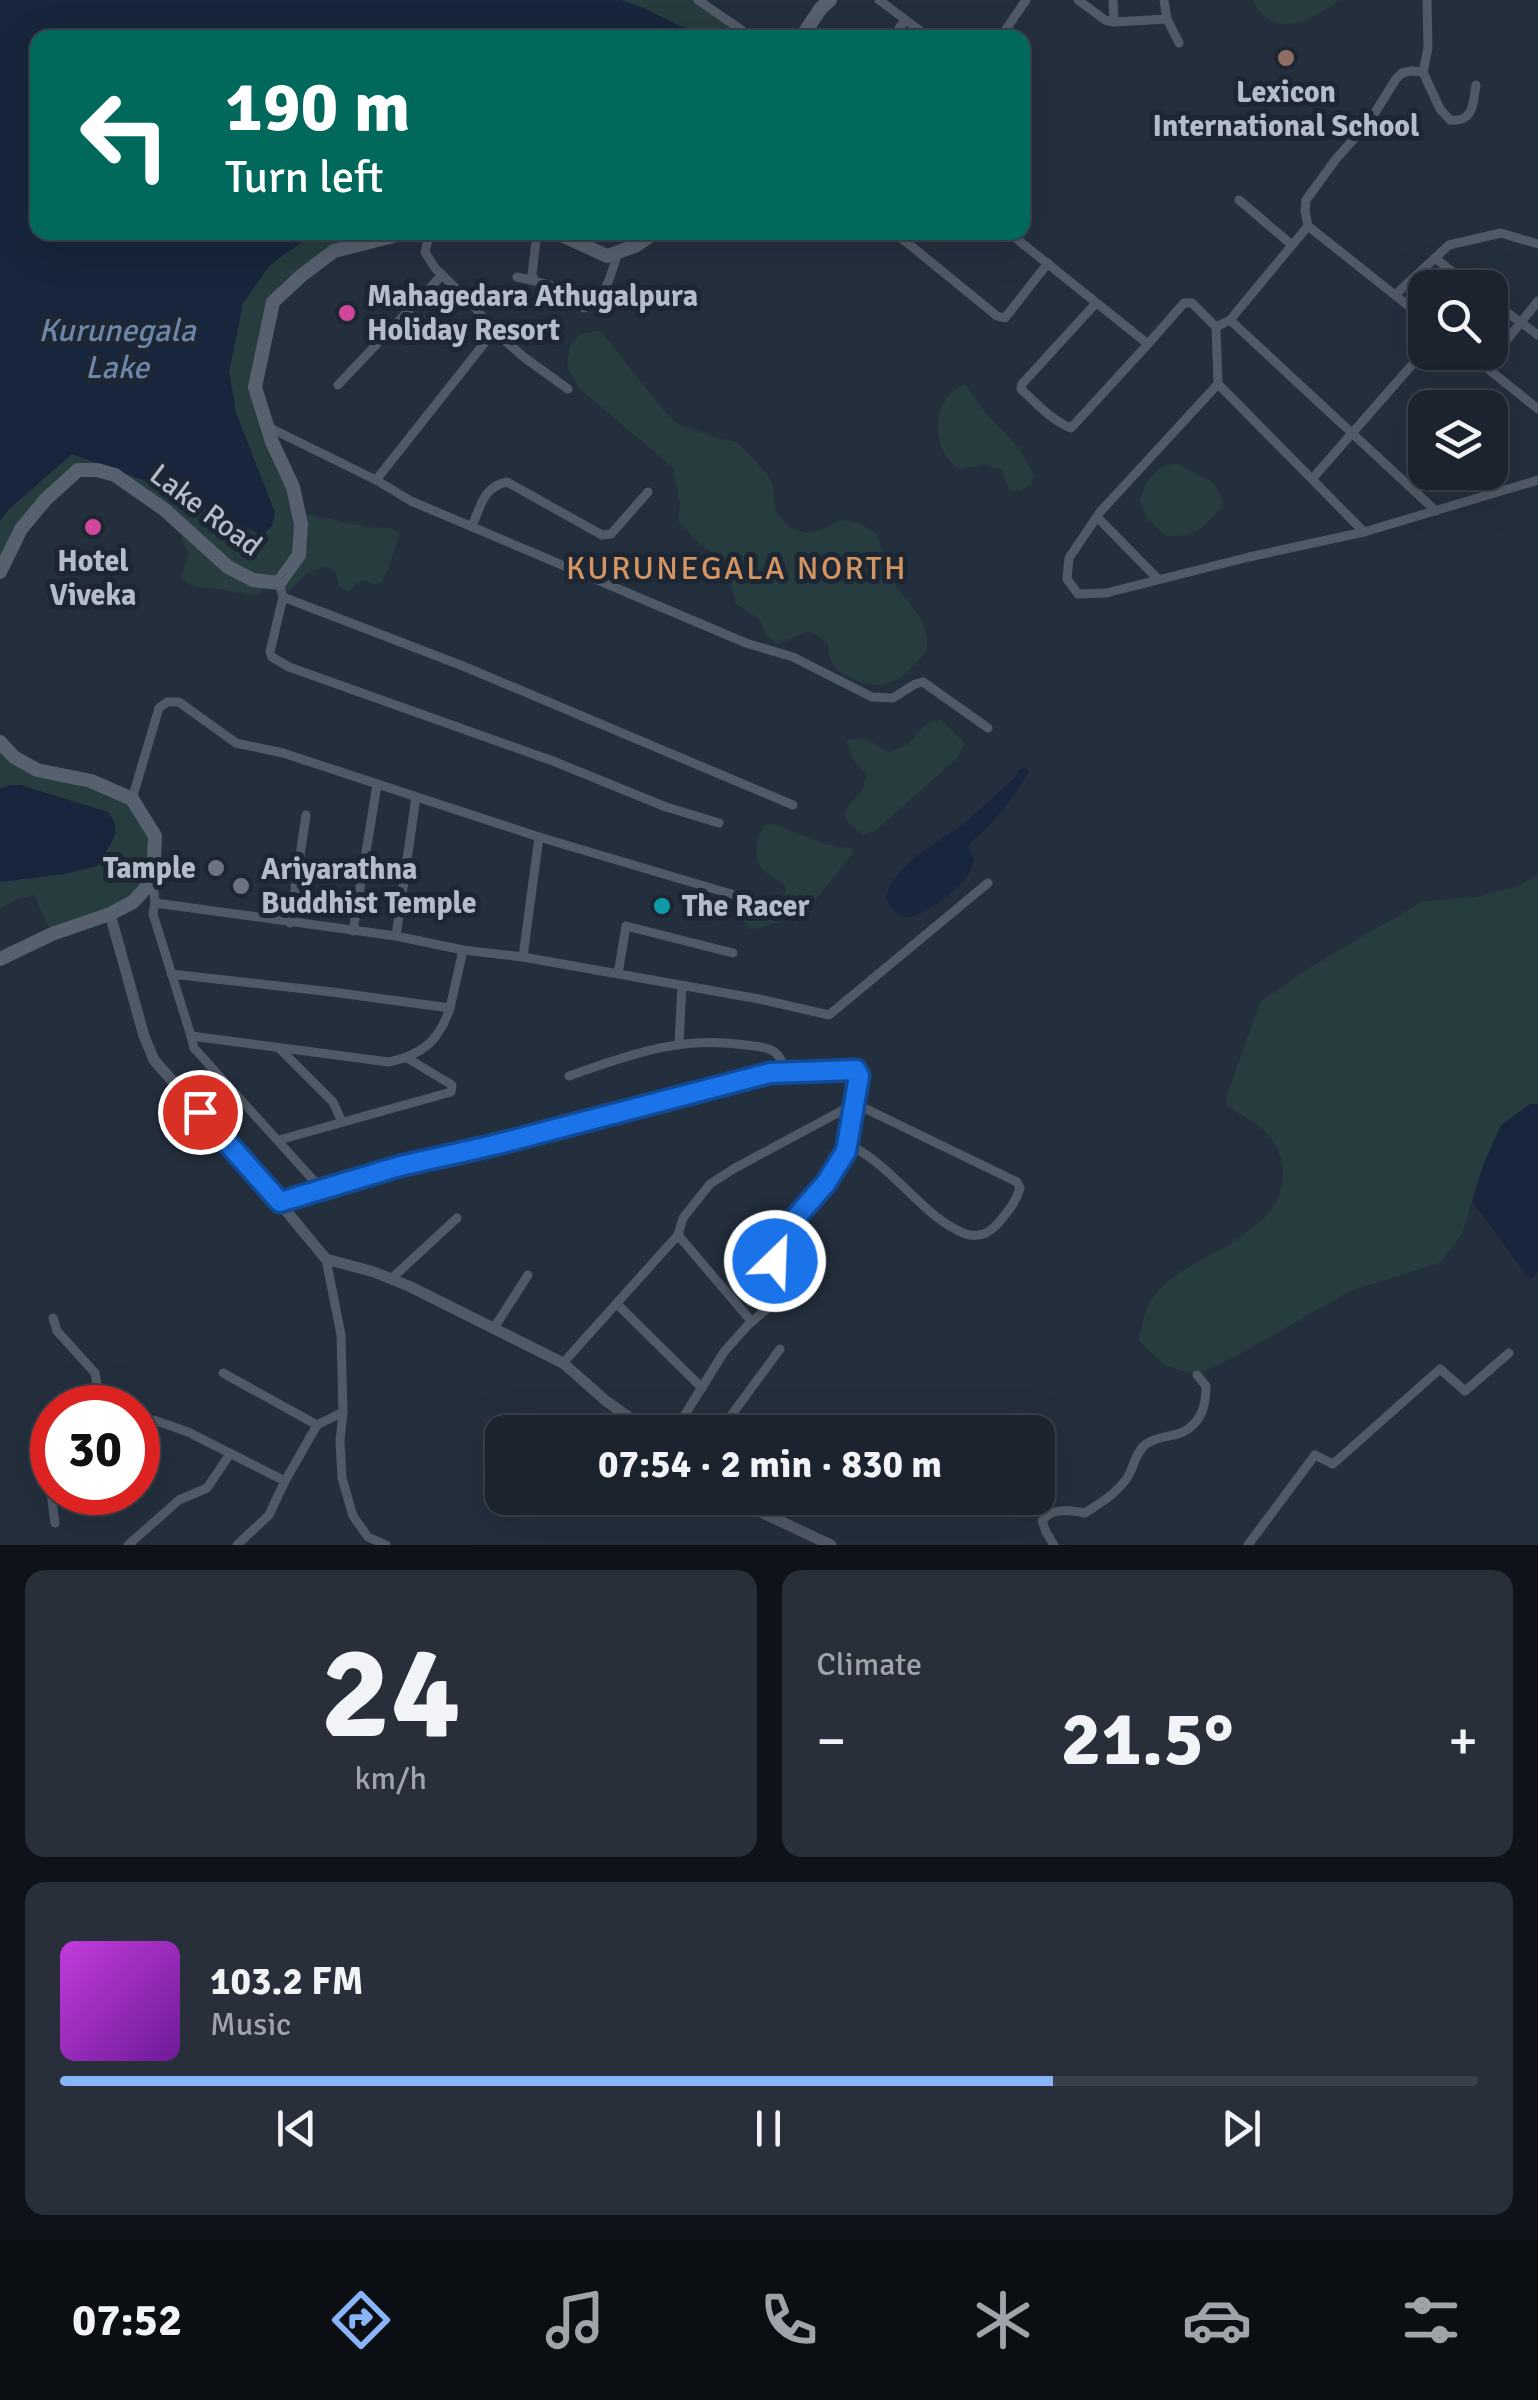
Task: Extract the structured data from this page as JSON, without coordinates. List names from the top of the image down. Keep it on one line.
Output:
{"streets":{"main road":["Lake Road"]},"districts":["KURUNEGALA NORTH"],"water":["Kurunegala Lake"],"places":["Lexicon International School","Mahagedara Athugalpura Holiday Resort","Hotel Viveka","Tample","Ariyarathna Buddhist Temple","The Racer"],"page":{"turn":["190 m","Turn left"],"limit":"30","trip":"07:54 · 2 min · 830 m","tile":[["24","km/h"],"Climate"],"heat":["−","21.5°","+"],"song":["103.2 FM","Music"],"tabs":"07:52"}}
